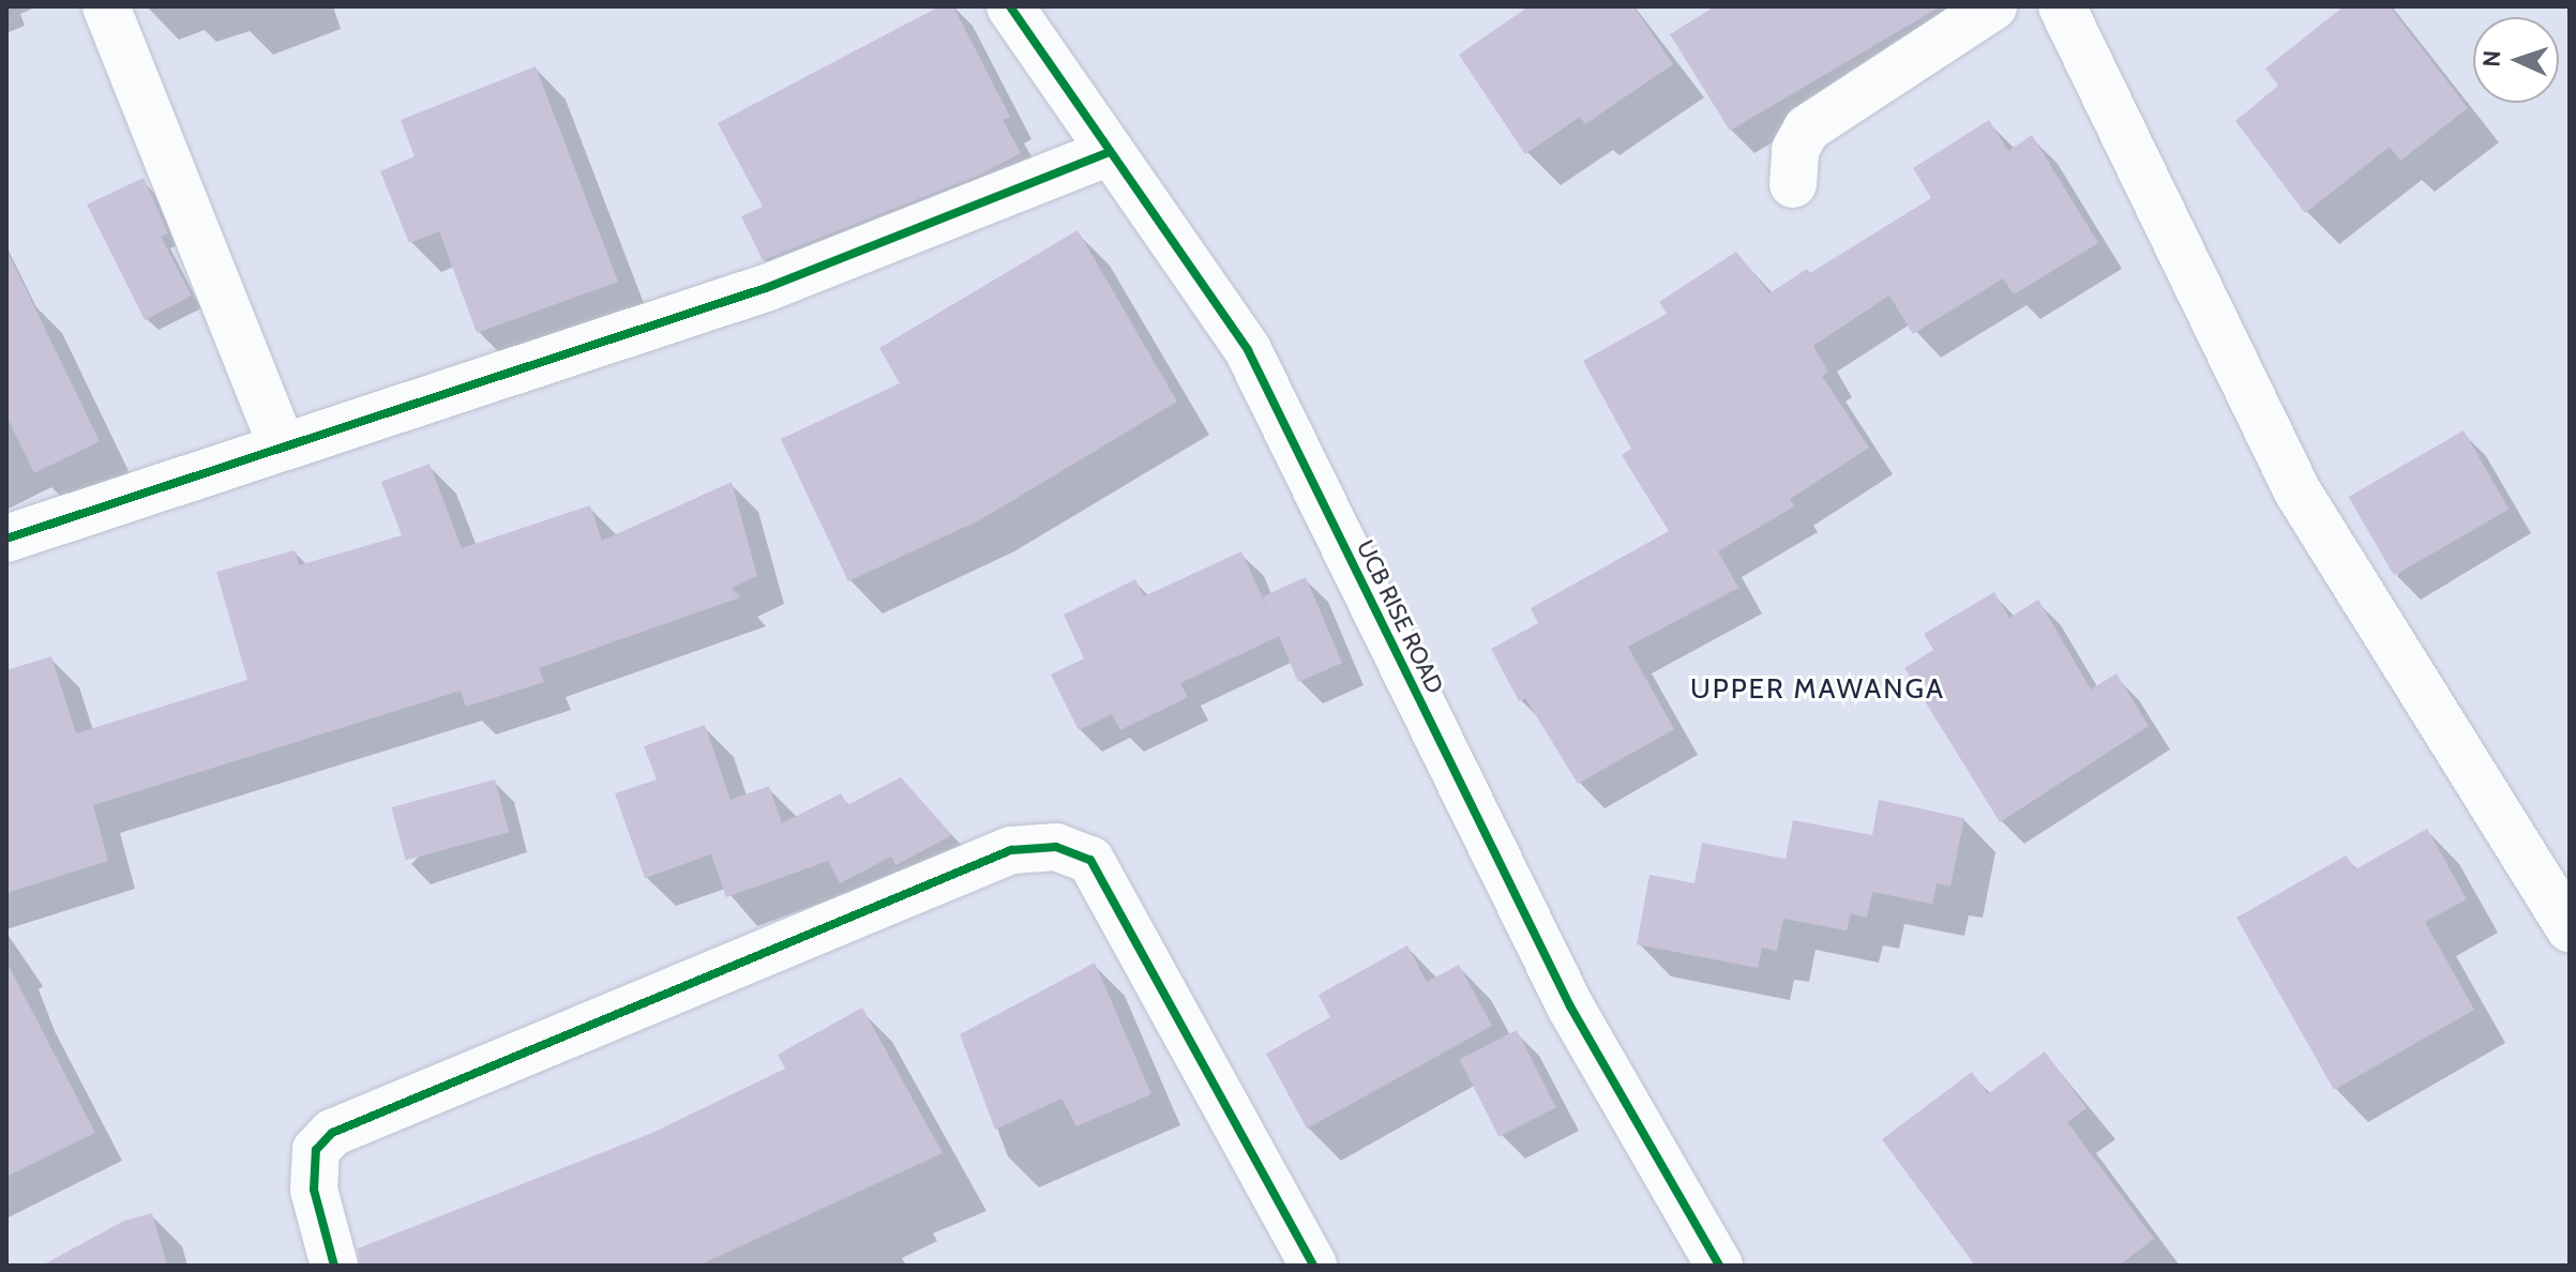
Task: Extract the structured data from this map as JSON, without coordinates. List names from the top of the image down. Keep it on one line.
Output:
{"streets":{"street":["UCB RISE ROAD"]},"districts":["UPPER MAWANGA"],"north":"left"}
